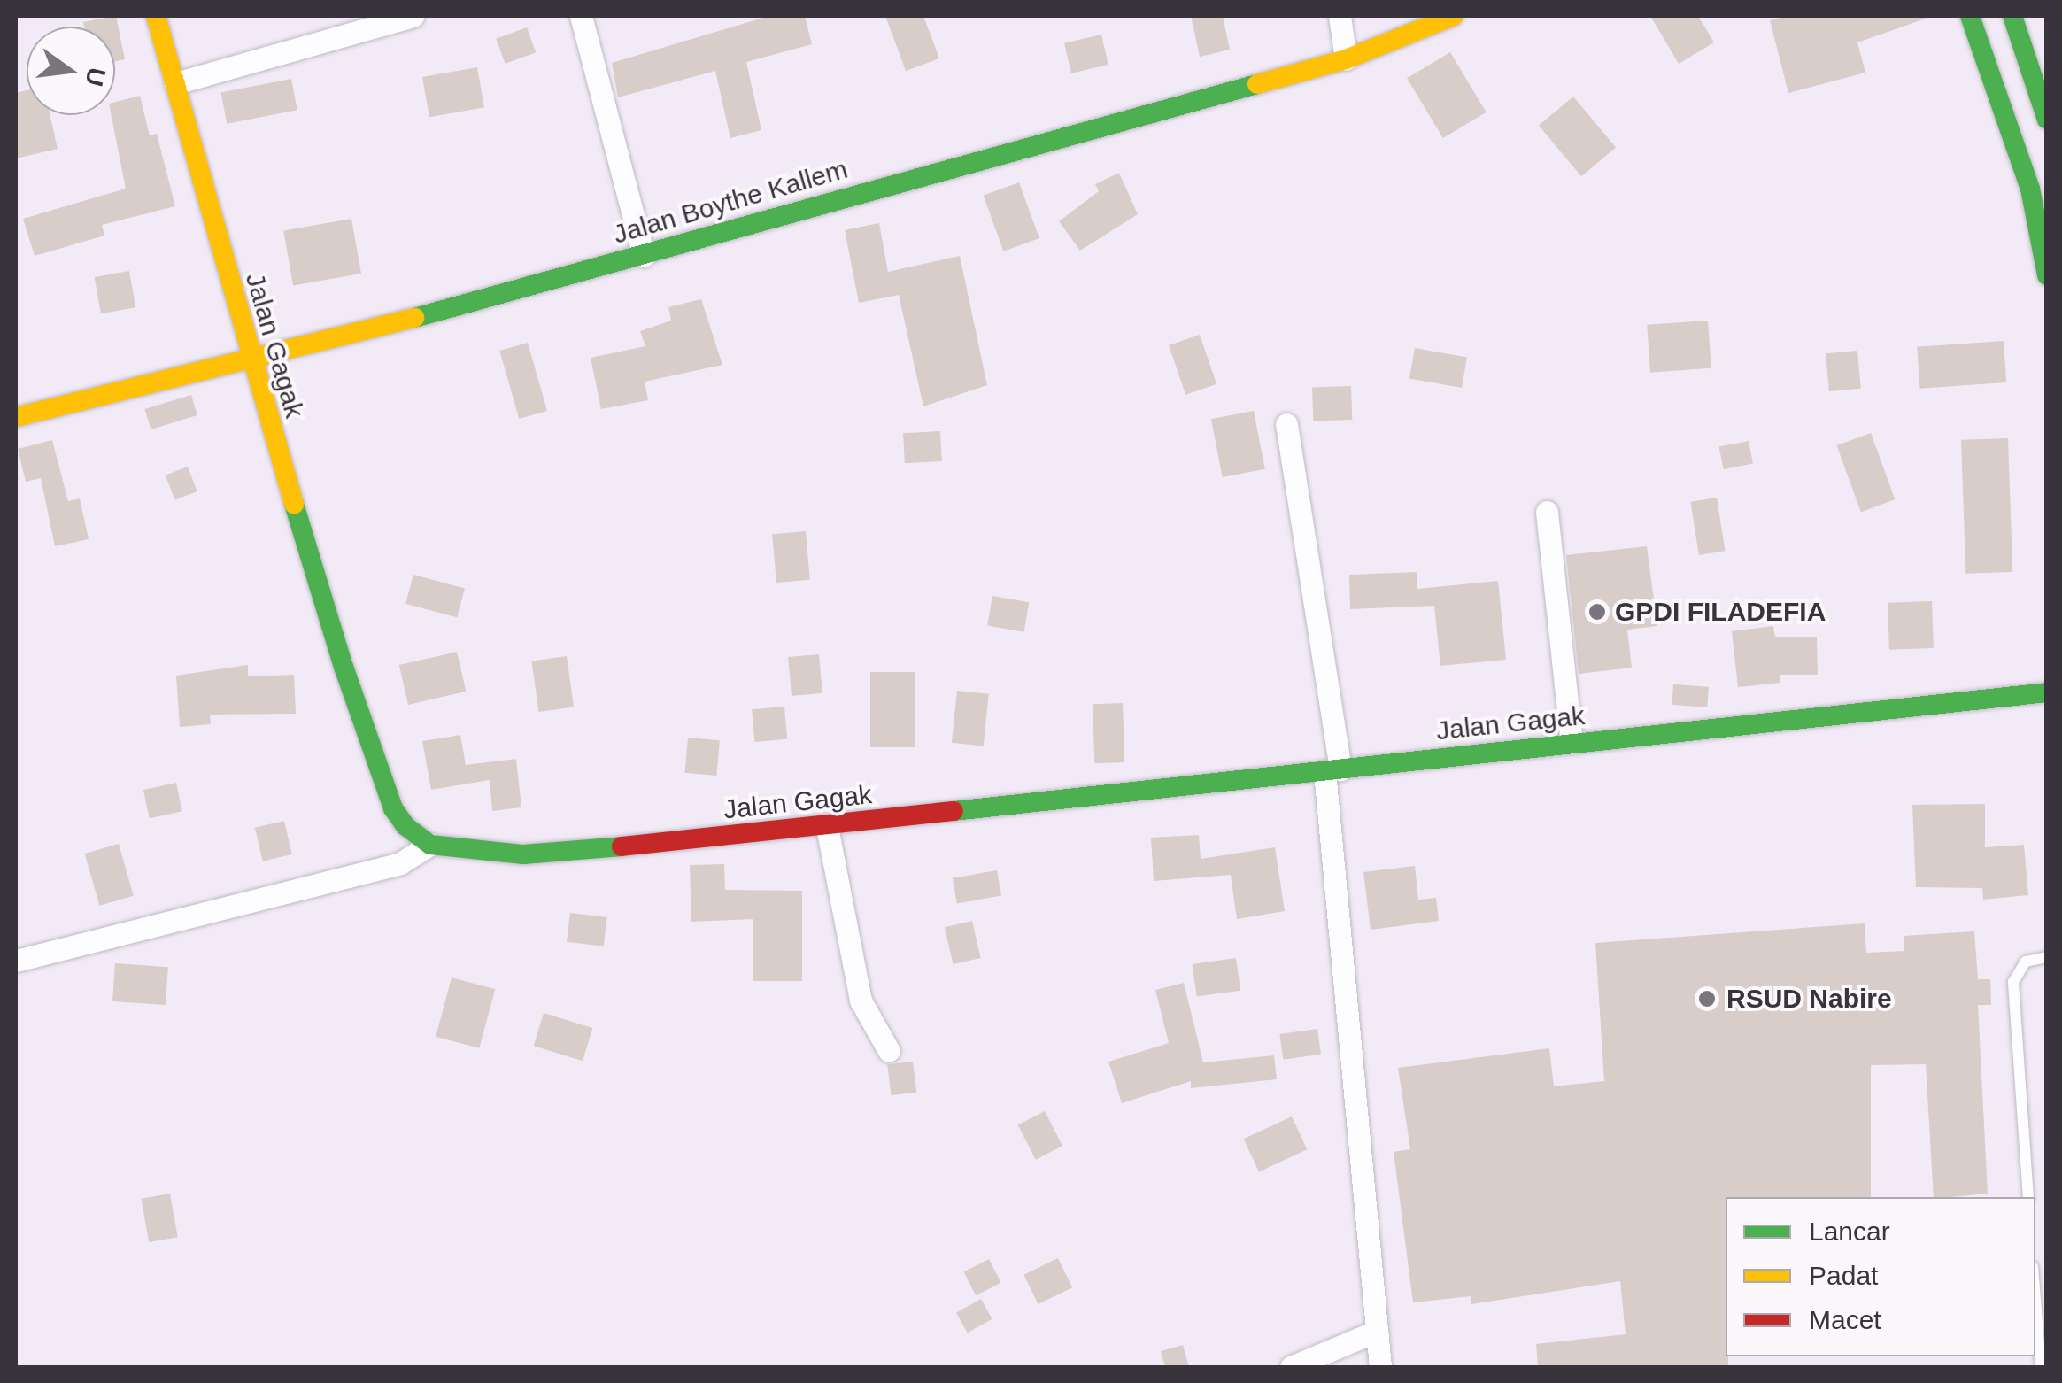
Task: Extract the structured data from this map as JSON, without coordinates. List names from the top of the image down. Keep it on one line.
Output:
{"streets":{"main road":["Jalan Boythe Kallem","Jalan Gagak"]},"crossings":[["Jalan Boythe Kallem","Jalan Gagak"]],"places":["GPDI FILADEFIA","RSUD Nabire"],"legend":["Lancar","Padat","Macet"],"north":"right"}
